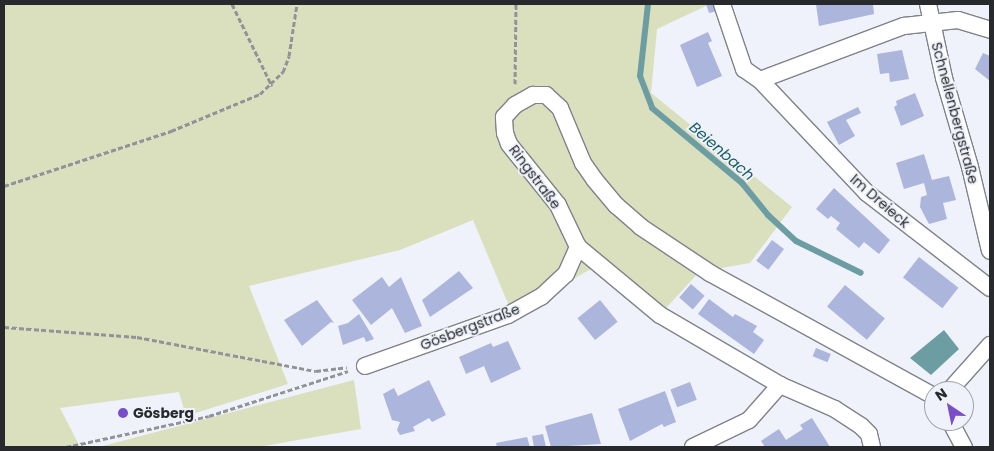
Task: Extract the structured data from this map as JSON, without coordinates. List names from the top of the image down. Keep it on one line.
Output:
{"streets":{"street":["Schnellenbergstraße","Ringstraße","Im Dreieck","Gösbergstraße"]},"crossings":[["Ringstraße","Gösbergstraße"]],"water":["Beienbach"],"places":["Gösberg"],"north":"top left"}
